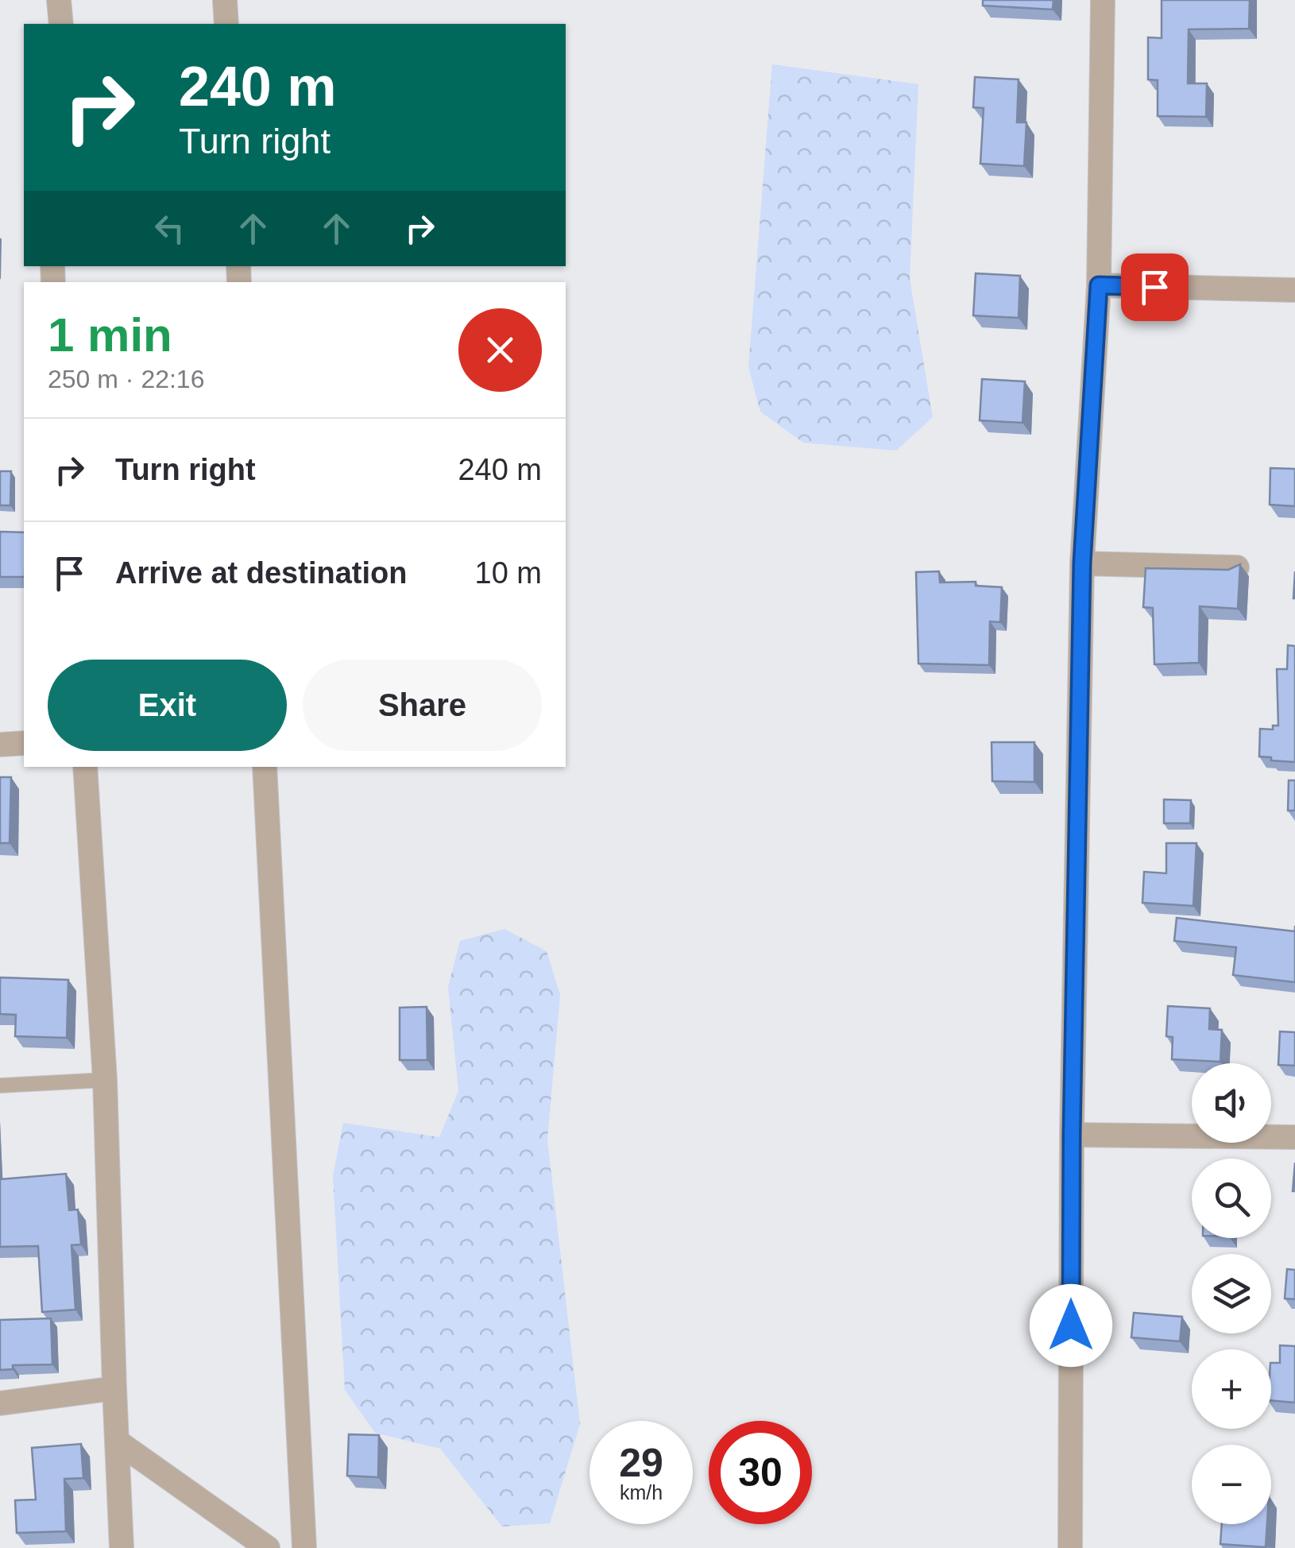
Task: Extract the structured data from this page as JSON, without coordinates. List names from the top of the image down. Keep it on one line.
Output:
{"page":{"turn":["240 m","Turn right"],"heading":["1 min","250 m · 22:16"],"list":[{"name":"Turn right","value":"240 m"},{"name":"Arrive at destination","value":"10 m"}],"buttons":["Exit","Share"],"map_buttons":["+","−"],"speed":"29 km/h","limit":"30"}}
